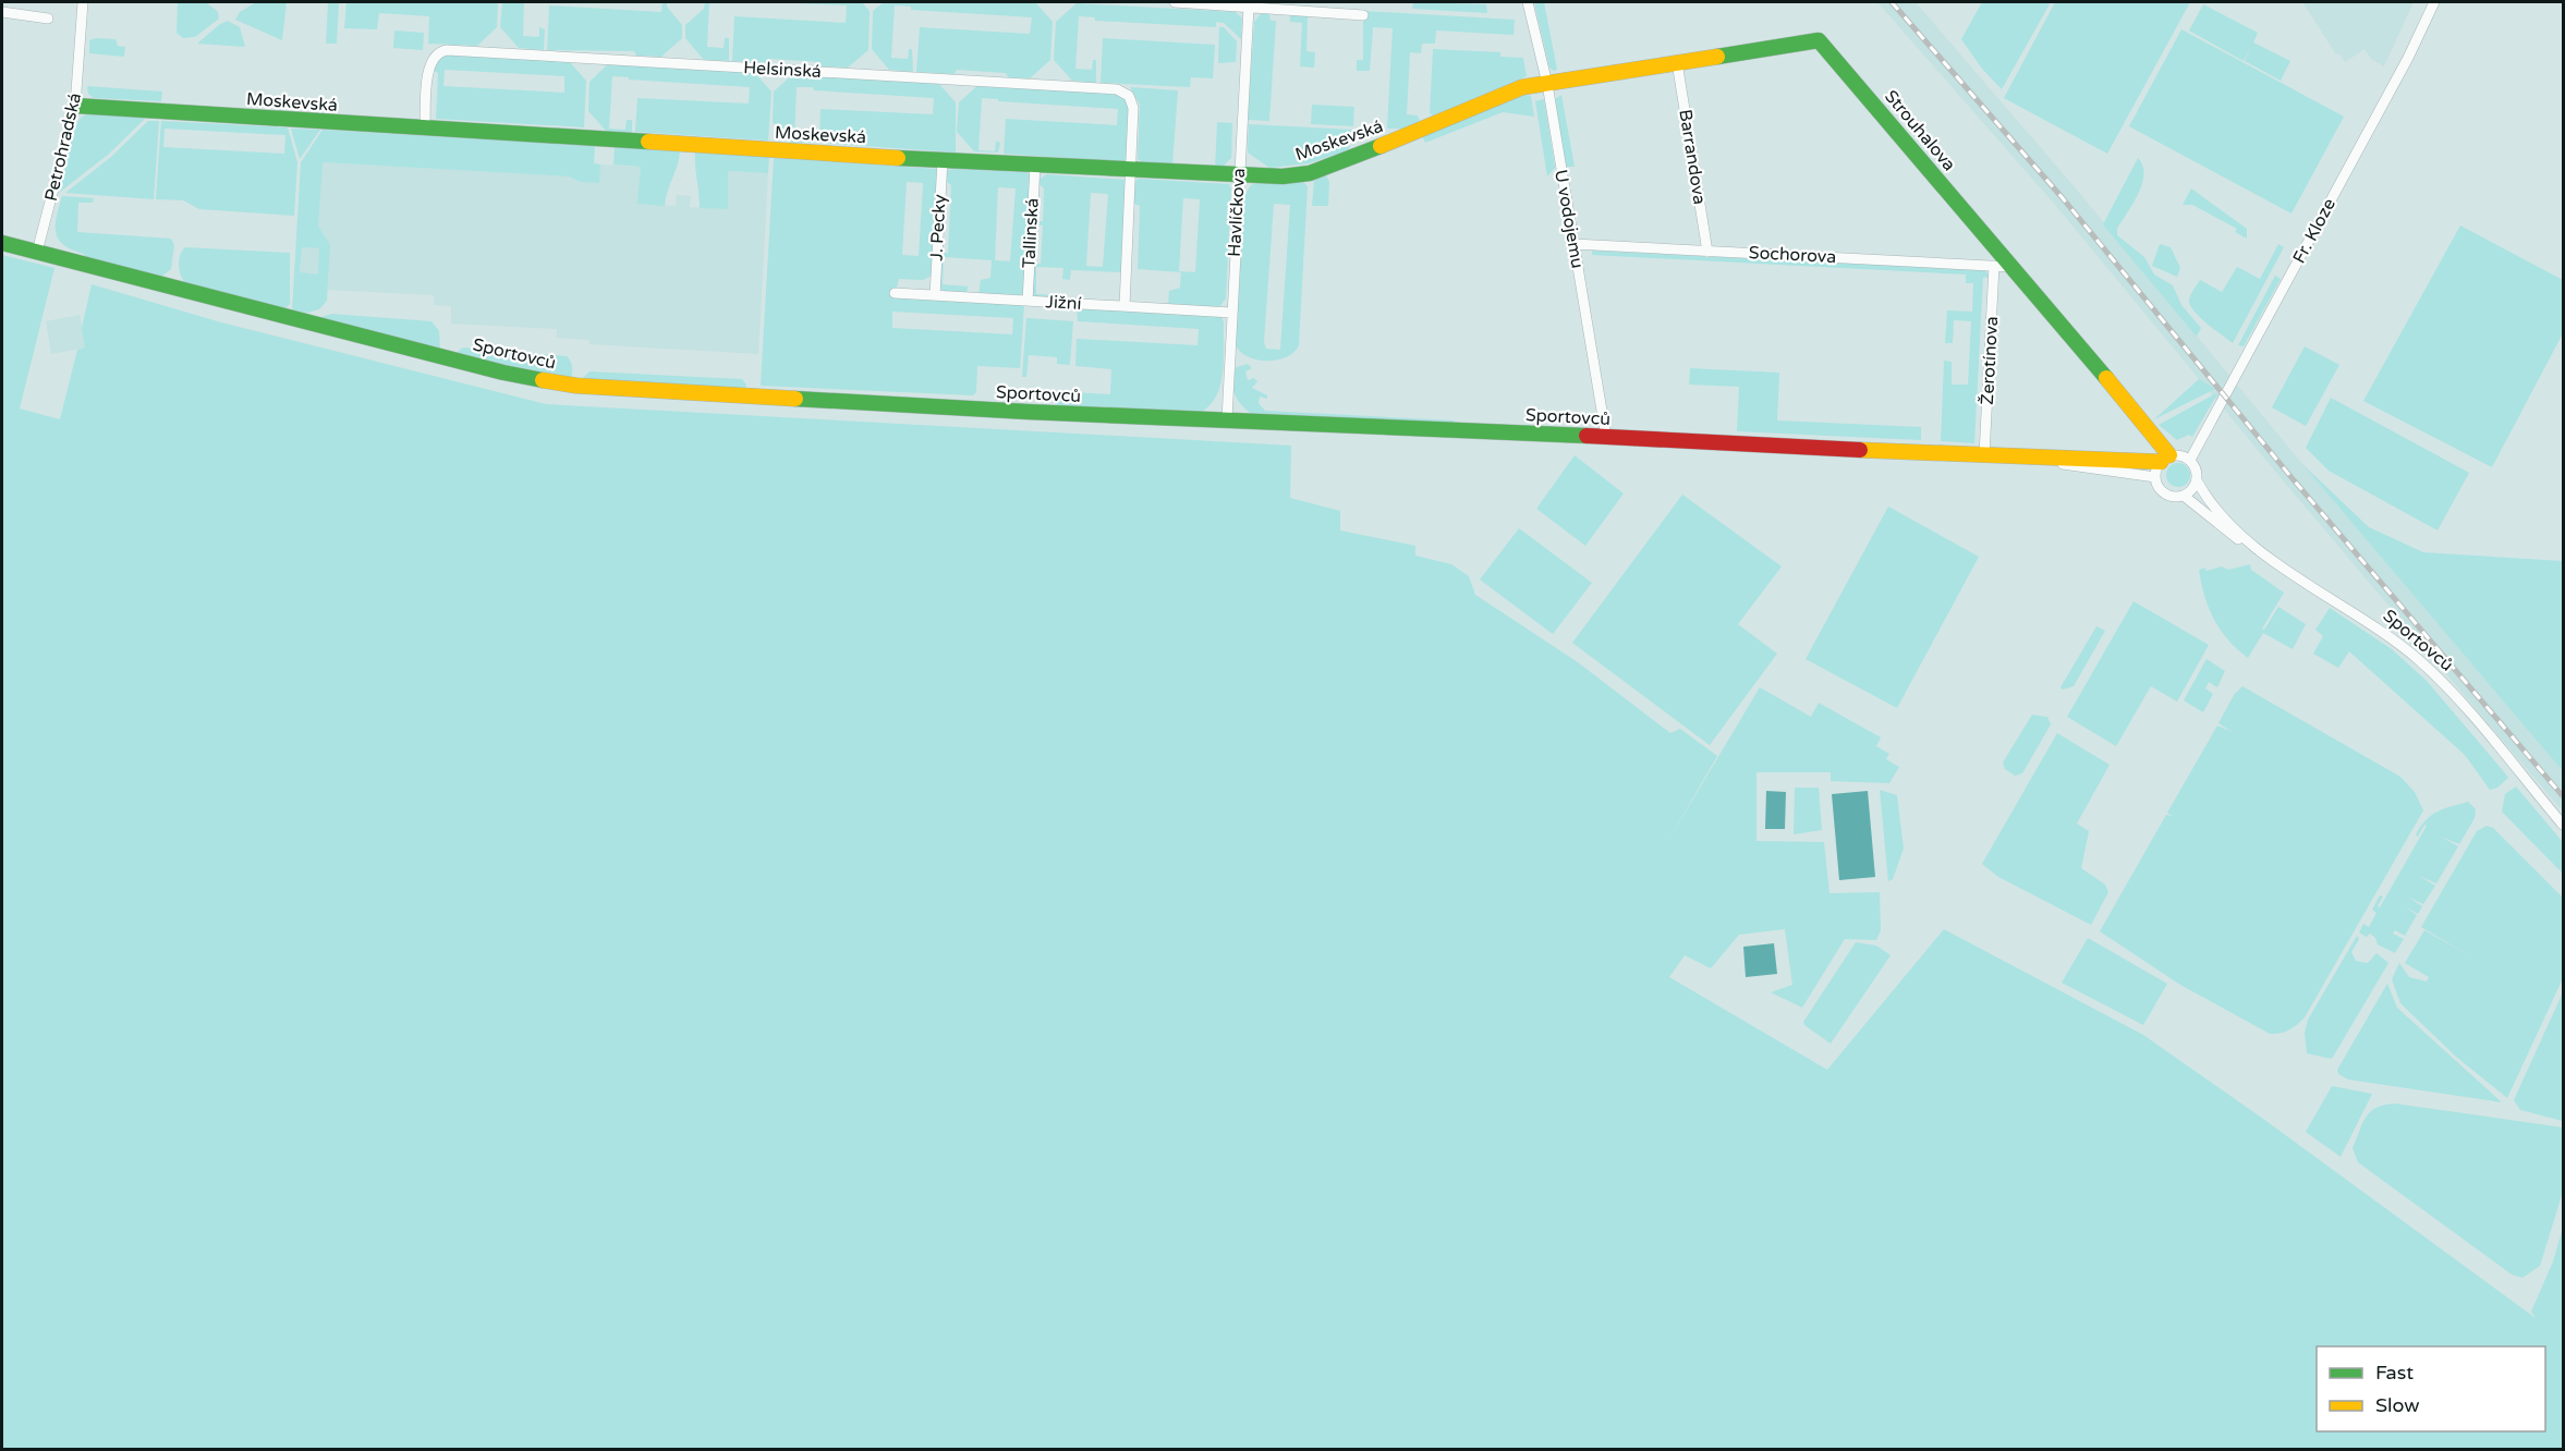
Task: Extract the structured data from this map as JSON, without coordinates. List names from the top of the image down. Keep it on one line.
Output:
{"streets":{"street":["Helsinská","Moskevská","Strouhalova","Petrohradská","Barrandova","Havlíčkova","U vodojemu","J. Pecky","Fr. Kloze","Tallinská","Sochorova","Jižní","Sportovců","Žerotínova"]},"crossings":[["Helsinská","Moskevská"],["Moskevská","Strouhalova"],["Moskevská","Petrohradská"],["Moskevská","Havlíčkova"],["Moskevská","U vodojemu"],["Moskevská","J. Pecky"],["Moskevská","Tallinská"],["Strouhalova","Barrandova"],["Strouhalova","U vodojemu"],["Strouhalova","Fr. Kloze"],["Strouhalova","Sochorova"],["Strouhalova","Sportovců"],["Petrohradská","Sportovců"],["Barrandova","Sochorova"],["Havlíčkova","Jižní"],["Havlíčkova","Sportovců"],["U vodojemu","Sochorova"],["U vodojemu","Sportovců"],["J. Pecky","Jižní"],["Fr. Kloze","Sportovců"],["Tallinská","Jižní"],["Sochorova","Žerotínova"],["Sportovců","Žerotínova"]],"legend":["Fast","Slow"]}
